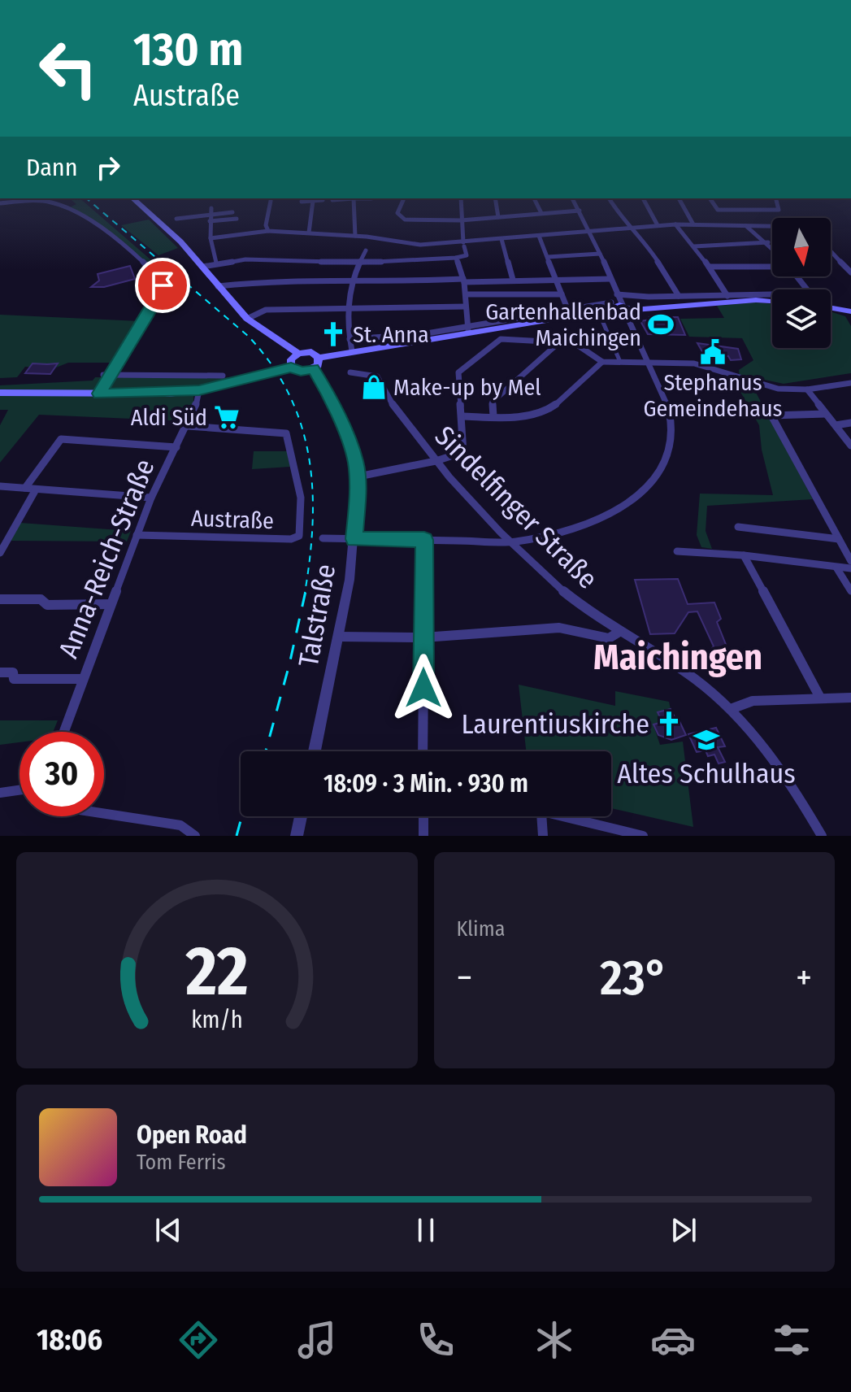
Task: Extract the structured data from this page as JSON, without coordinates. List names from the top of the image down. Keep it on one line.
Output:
{"streets":{"street":["Sindelfinger Straße","Austraße","Anna-Reich-Straße","Talstraße"]},"crossings":[["Austraße","Anna-Reich-Straße"]],"districts":["Maichingen"],"places":{"sports":["Gartenhallenbad Maichingen"],"church":["St. Anna","Laurentiuskirche"],"public building":["Stephanus Gemeindehaus"],"shop":["Make-up by Mel"],"supermarket":["Aldi Süd"],"school or university":["Altes Schulhaus"]},"north":"bottom","page":{"turn":["130 m","Austraße"],"then":"Dann","limit":"30","trip":"18:09 · 3 Min. · 930 m","tile":"Klima","heat":["−","23°","+"],"song":["Open Road","Tom Ferris"],"tabs":"18:06","gauge":["22","km/h"]}}
